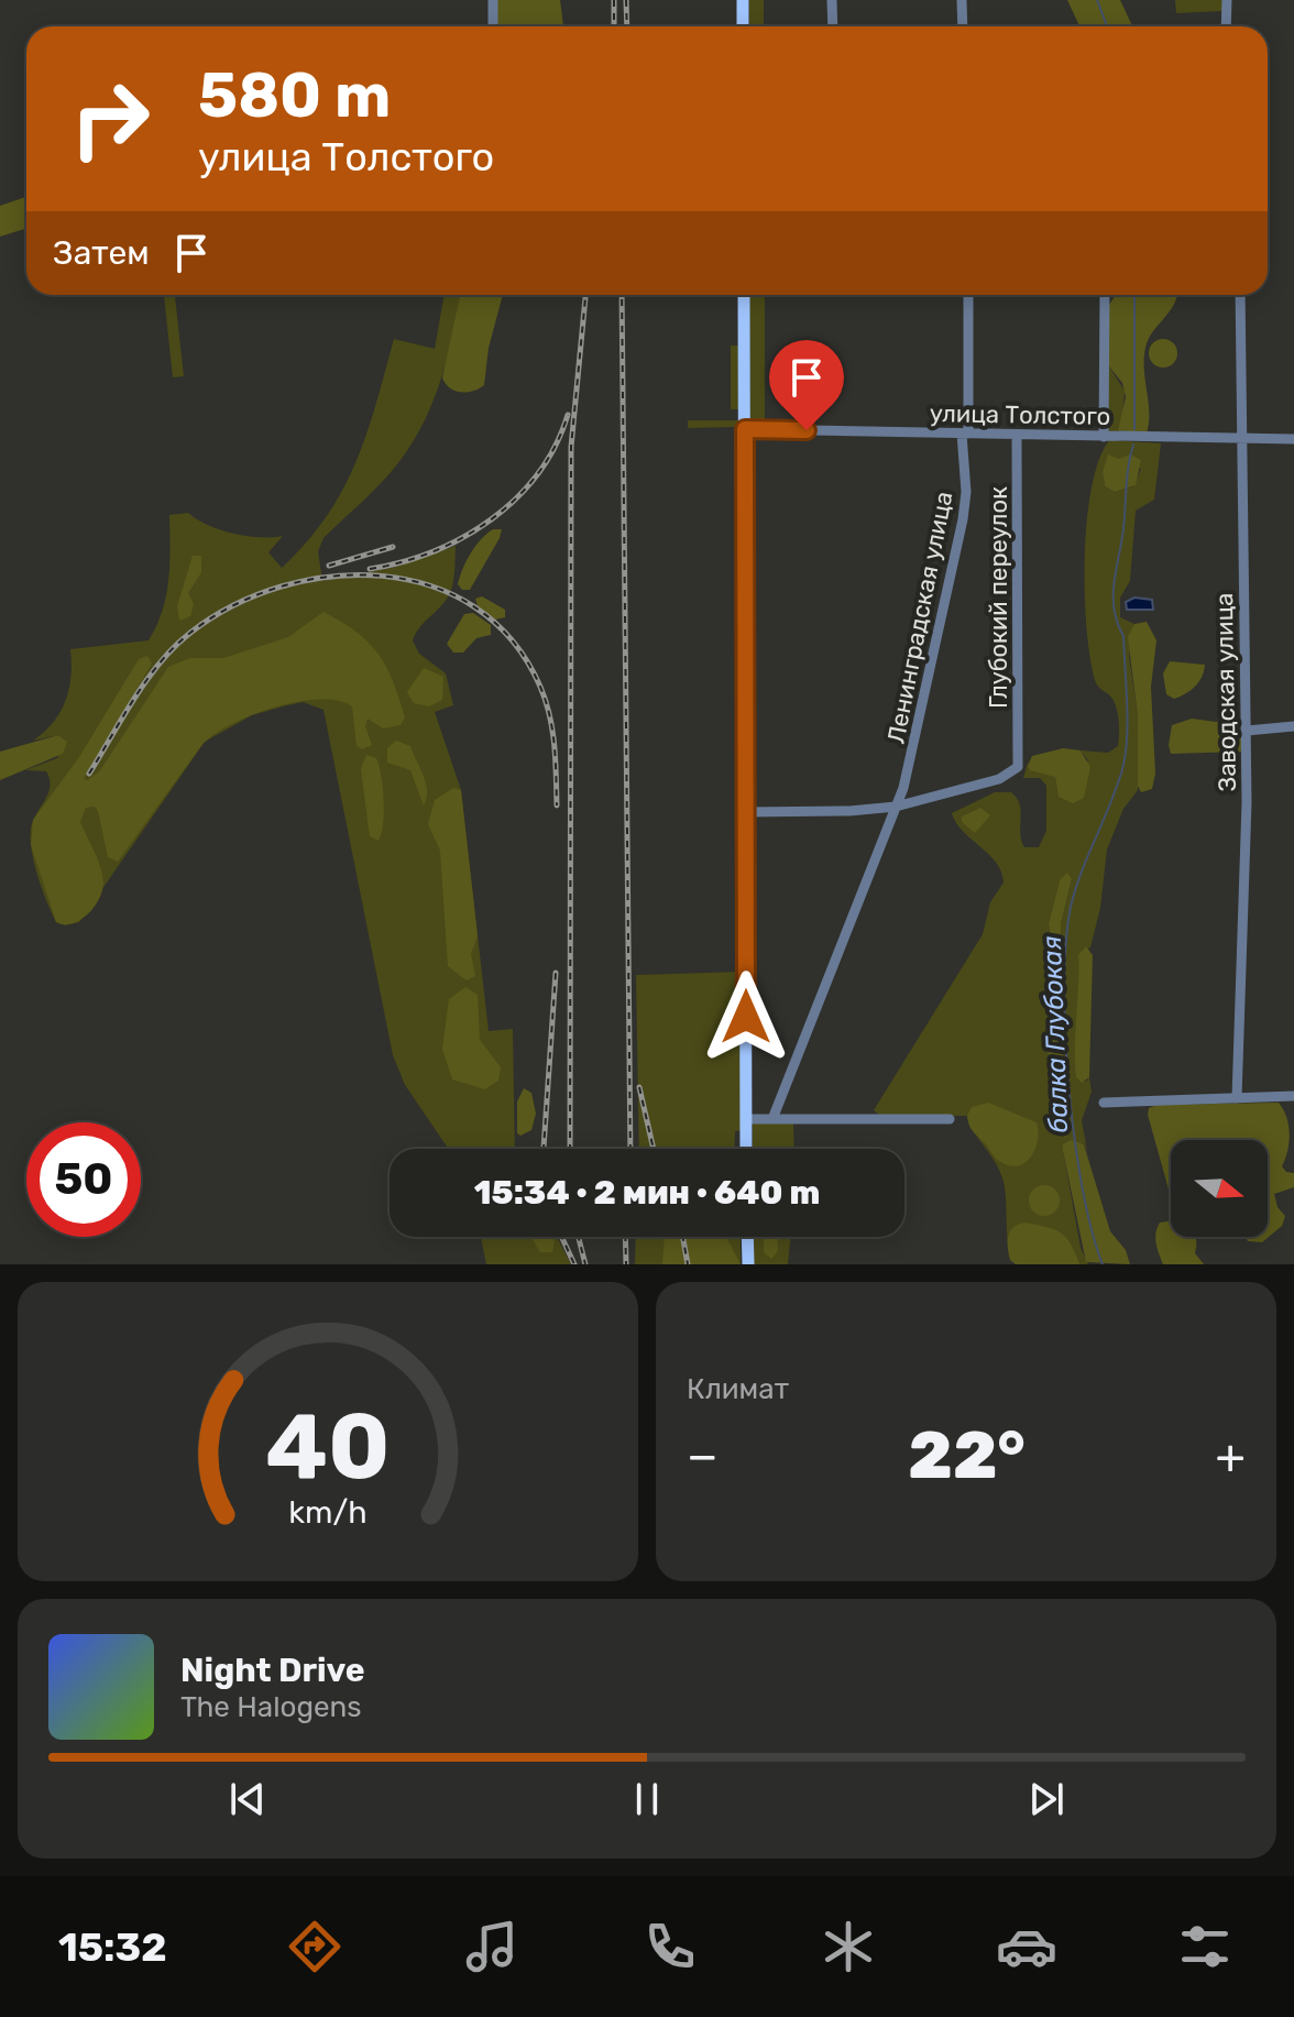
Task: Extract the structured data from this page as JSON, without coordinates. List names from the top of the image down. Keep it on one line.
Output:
{"streets":{"street":["улица Толстого","Глубокий переулок","Ленинградская улица","Заводская улица"]},"crossings":[["улица Толстого","Глубокий переулок"],["улица Толстого","Ленинградская улица"],["улица Толстого","Заводская улица"],["Глубокий переулок","Ленинградская улица"]],"water":["балка Глубокая"],"north":"right","page":{"turn":["580 m","улица Толстого"],"then":"Затем","limit":"50","trip":"15:34 · 2 мин · 640 m","tile":"Климат","heat":["−","22°","+"],"song":["Night Drive","The Halogens"],"tabs":"15:32","gauge":["40","km/h"]}}
